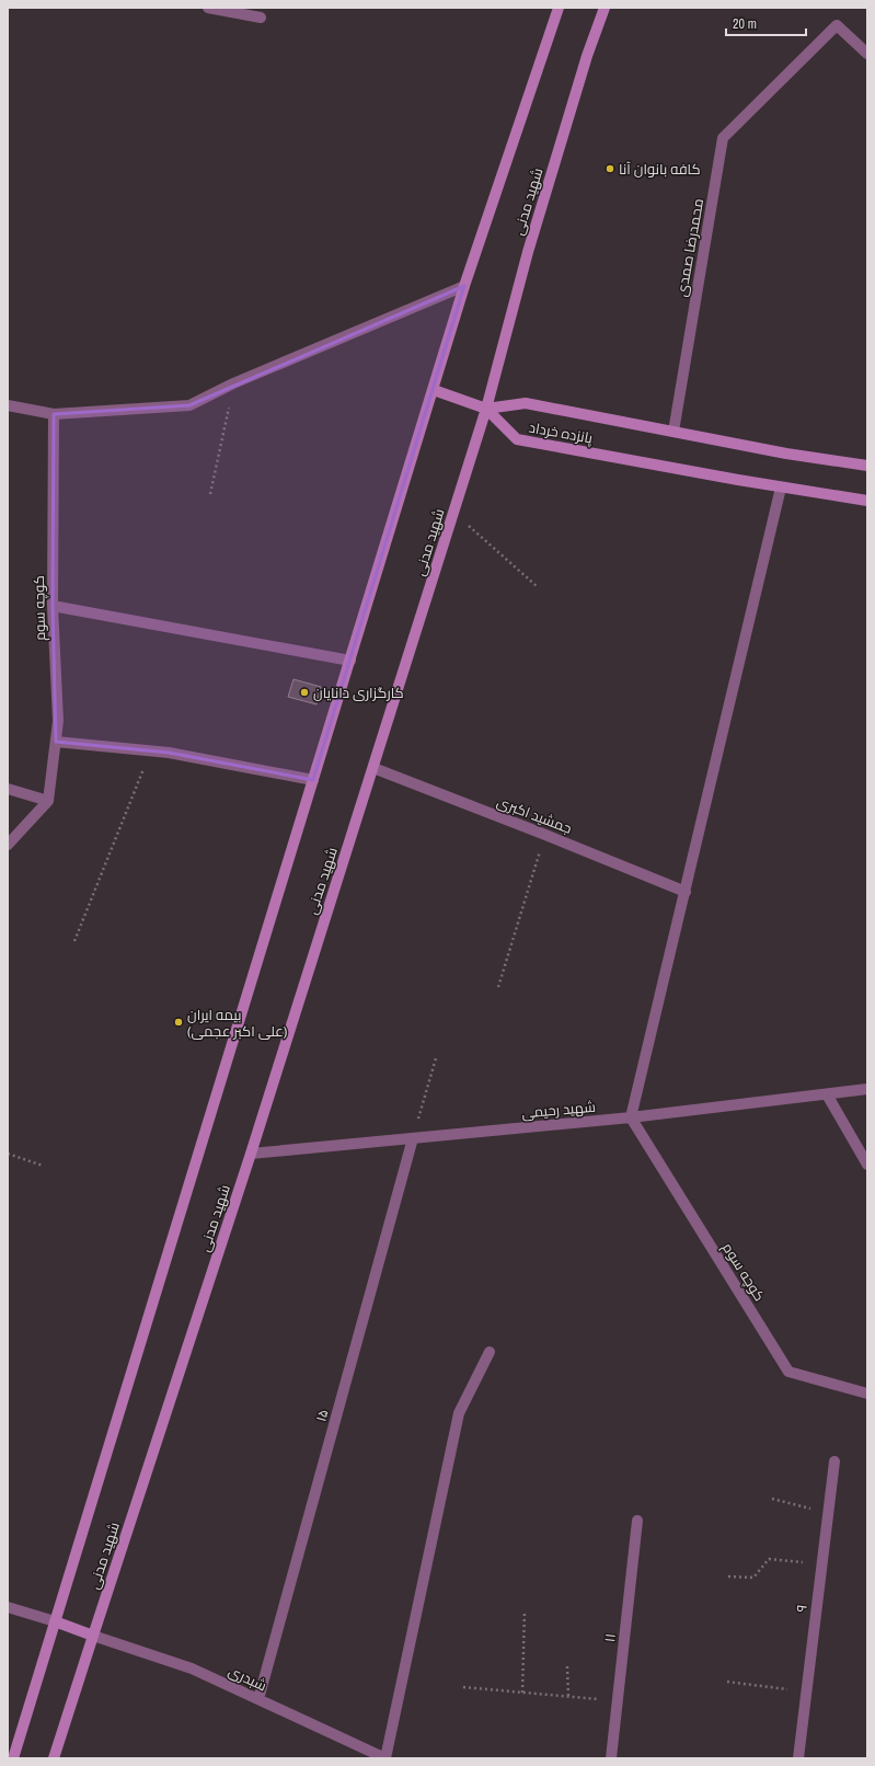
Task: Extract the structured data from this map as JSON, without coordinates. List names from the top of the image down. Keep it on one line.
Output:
{"streets":{"main road":["شهید مدنی","پانزده خرداد"],"street":["محمدرضا صمدی","کوچه سوم","جمشید اکبری","شهید رحیمی","۱۵","۹","۱۱","شبدری"]},"crossings":[["شهید مدنی","پانزده خرداد"],["شهید مدنی","جمشید اکبری"],["شهید مدنی","شهید رحیمی"],["شهید مدنی","شبدری"],["محمدرضا صمدی","پانزده خرداد"],["کوچه سوم","شهید رحیمی"],["شهید رحیمی","۱۵"],["۱۵","شبدری"]],"places":["کافه بانوان آنا","کارگزاری دانایان","بیمه ایران (علی اکبر عجمی)"],"scale_bar":"20 m"}
